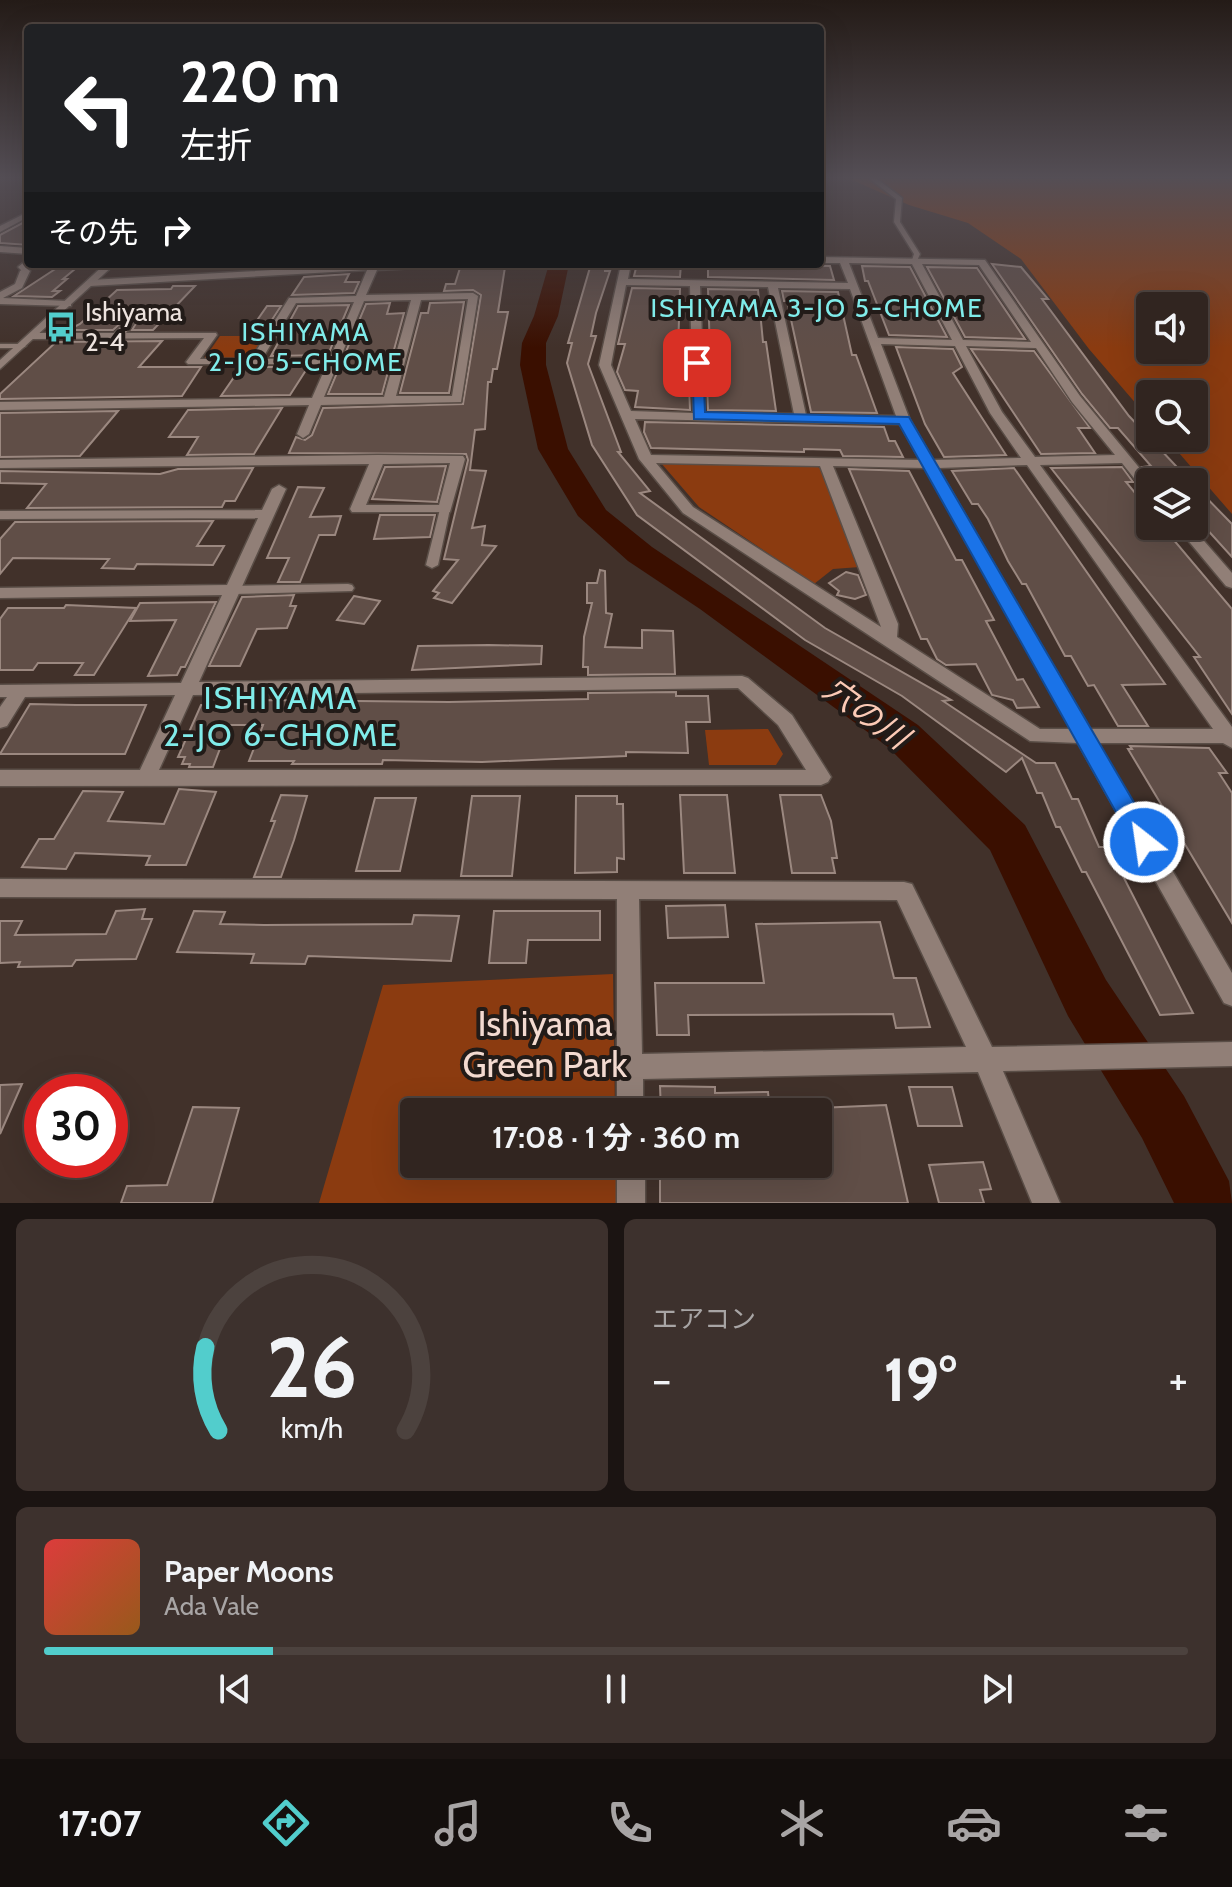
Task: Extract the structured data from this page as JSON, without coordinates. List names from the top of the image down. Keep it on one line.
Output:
{"districts":["ISHIYAMA 3-JO 5-CHOME","ISHIYAMA 2-JO 5-CHOME","ISHIYAMA 2-JO 6-CHOME"],"water":["穴の川"],"parks":["Ishiyama Green Park"],"places":{"bus stop":["Ishiyama 2-4"]},"page":{"turn":["220 m","左折"],"then":"その先","limit":"30","trip":"17:08 · 1 分 · 360 m","tile":"エアコン","heat":["−","19°","+"],"song":["Paper Moons","Ada Vale"],"tabs":"17:07","gauge":["26","km/h"]}}
